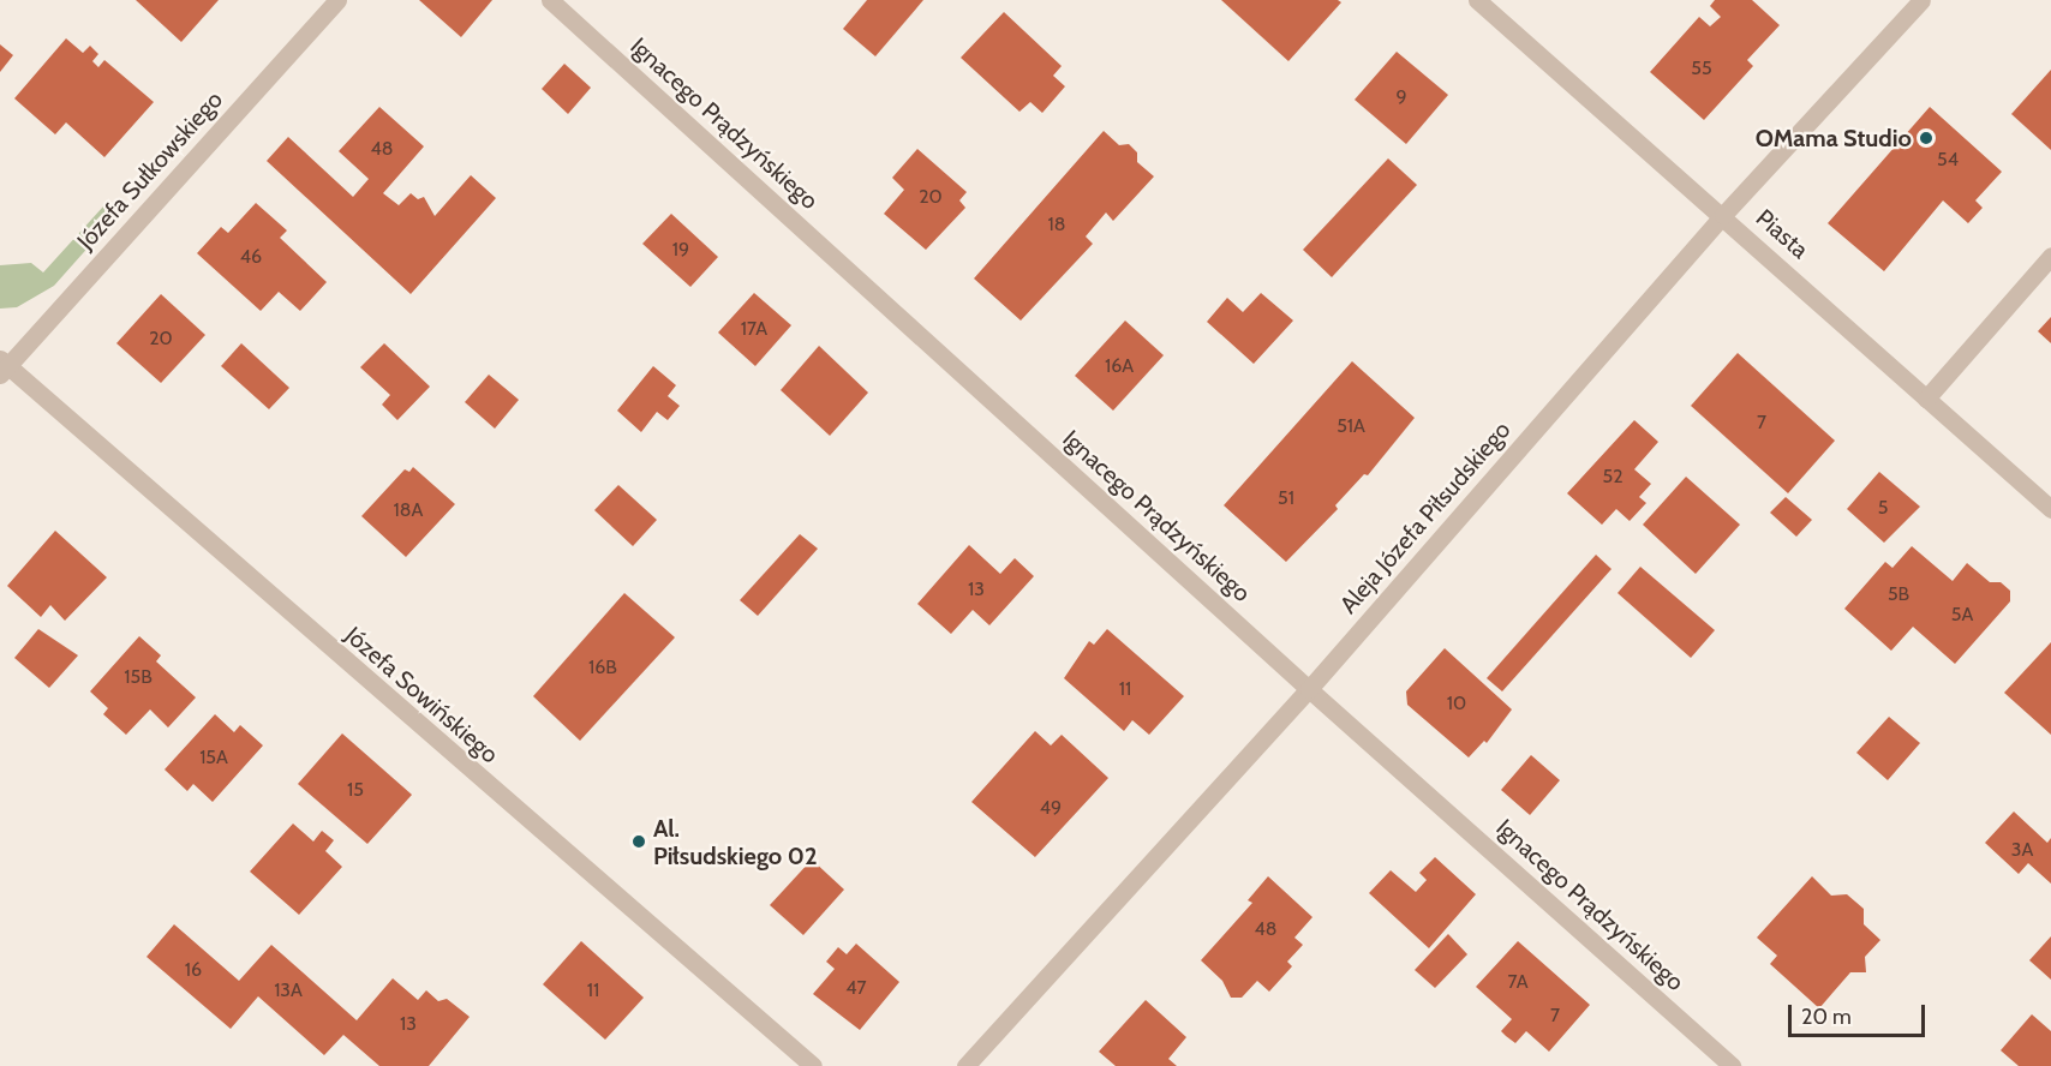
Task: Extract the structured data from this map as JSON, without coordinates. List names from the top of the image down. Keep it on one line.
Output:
{"streets":{"street":["Ignacego Prądzyńskiego","Józefa Sułkowskiego","Piasta","Aleja Józefa Piłsudskiego","Józefa Sowińskiego"]},"crossings":[["Ignacego Prądzyńskiego","Aleja Józefa Piłsudskiego"],["Józefa Sułkowskiego","Józefa Sowińskiego"],["Piasta","Aleja Józefa Piłsudskiego"]],"places":["OMama Studio","Al. Piłsudskiego 02"],"house_numbers":["55","9","48","54","20","18","19","46","17A","20","16A","7","51A","52","51","5","18A","13","5B","5A","16B","15B","11","10","15A","15","49","3A","48","16","7A","47","13A","11","7","13"],"scale_bar":"20 m"}
